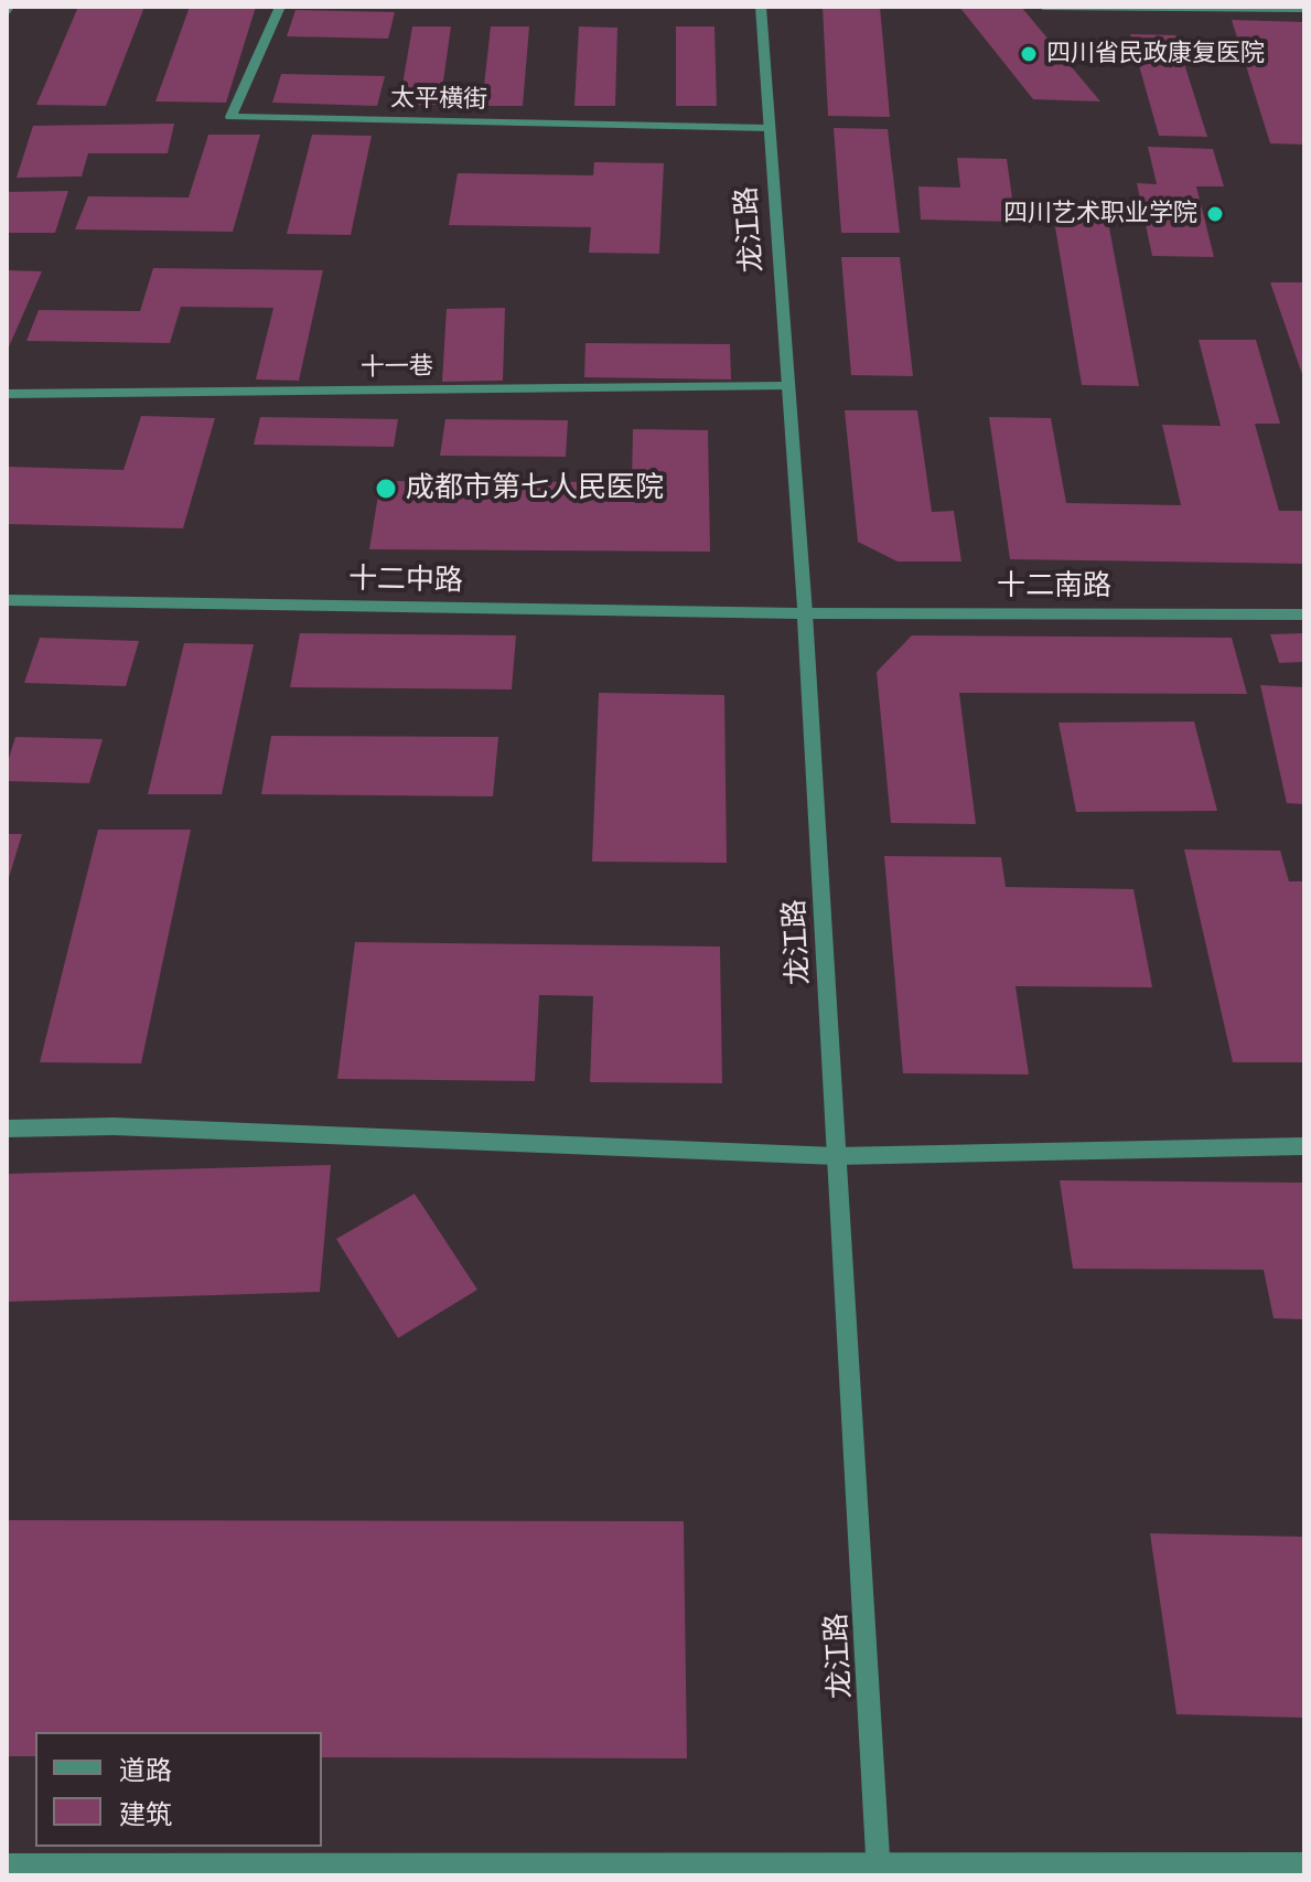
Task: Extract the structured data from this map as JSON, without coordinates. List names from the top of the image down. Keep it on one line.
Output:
{"streets":{"street":["太平横街","龙江路","十一巷","十二中路","十二南路"]},"crossings":[["太平横街","龙江路"],["龙江路","十一巷"],["龙江路","十二中路"],["龙江路","十二南路"],["十二中路","十二南路"]],"places":["四川省民政康复医院","四川艺术职业学院","成都市第七人民医院"],"legend":["道路","建筑"]}
